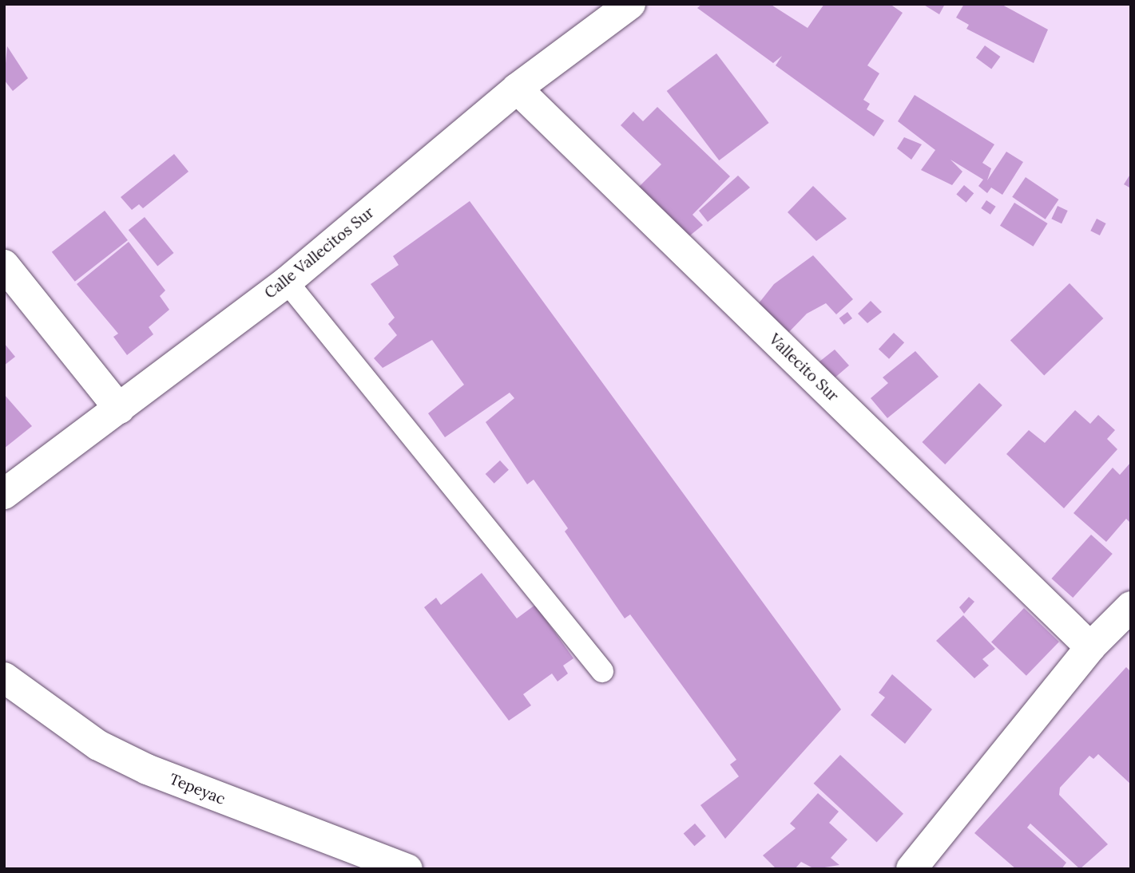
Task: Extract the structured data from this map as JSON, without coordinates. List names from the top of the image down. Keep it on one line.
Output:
{"streets":{"street":["Calle Vallecitos Sur","Vallecito Sur","Tepeyac"]},"crossings":[["Calle Vallecitos Sur","Vallecito Sur"]]}
